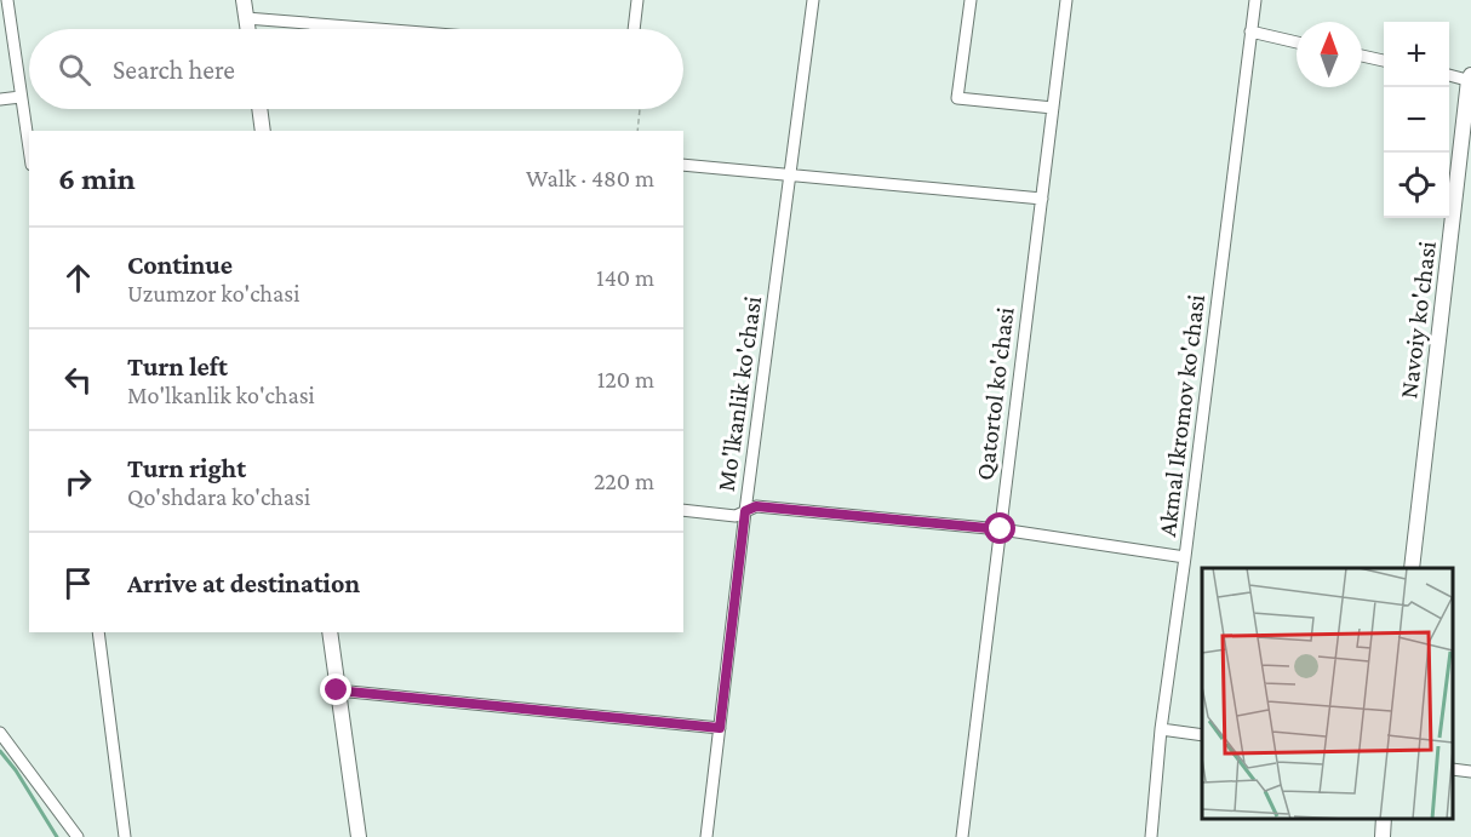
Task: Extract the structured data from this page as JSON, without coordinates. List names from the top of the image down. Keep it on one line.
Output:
{"streets":{"street":["Navoiy ko'chasi","Mo'lkanlik ko'chasi","Qatortol ko'chasi","Akmal Ikromov ko'chasi"]},"north":"top","page":{"map_buttons":["+","−"],"search":"Search here","heading":["6 min","Walk · 480 m"],"list":[["Continue","Uzumzor ko'chasi","140 m"],["Turn left","Mo'lkanlik ko'chasi","120 m"],["Turn right","Qo'shdara ko'chasi","220 m"],"Arrive at destination"]}}
